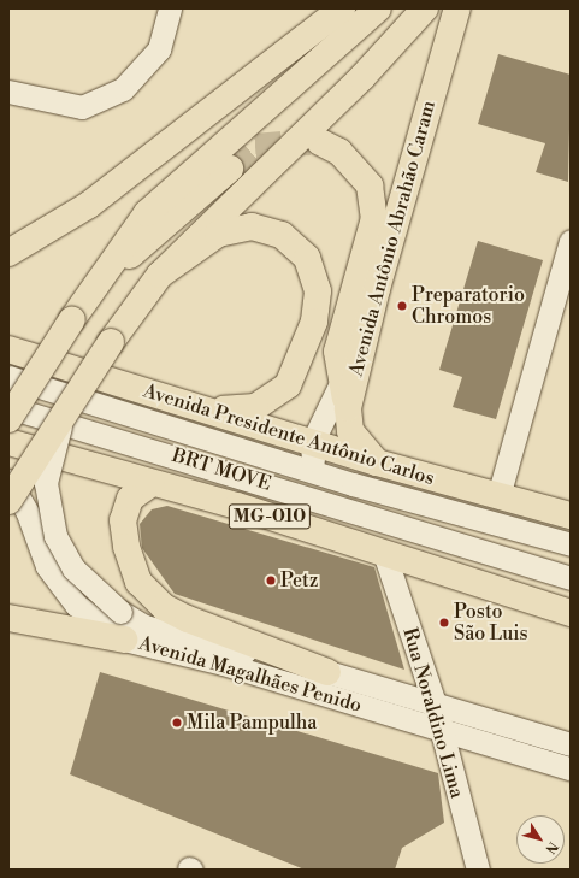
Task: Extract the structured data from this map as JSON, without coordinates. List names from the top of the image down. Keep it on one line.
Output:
{"streets":{"main road":["Avenida Antônio Abrahão Caram","Avenida Presidente Antônio Carlos","MG-010"],"street":["BRT MOVE","Avenida Magalhães Penido","Rua Noraldino Lima"]},"crossings":[["Avenida Antônio Abrahão Caram","Avenida Presidente Antônio Carlos"],["MG-010","Rua Noraldino Lima"],["Avenida Magalhães Penido","Rua Noraldino Lima"]],"places":["Preparatorio Chromos","Petz","Posto São Luis","Mila Pampulha"],"north":"bottom right"}
